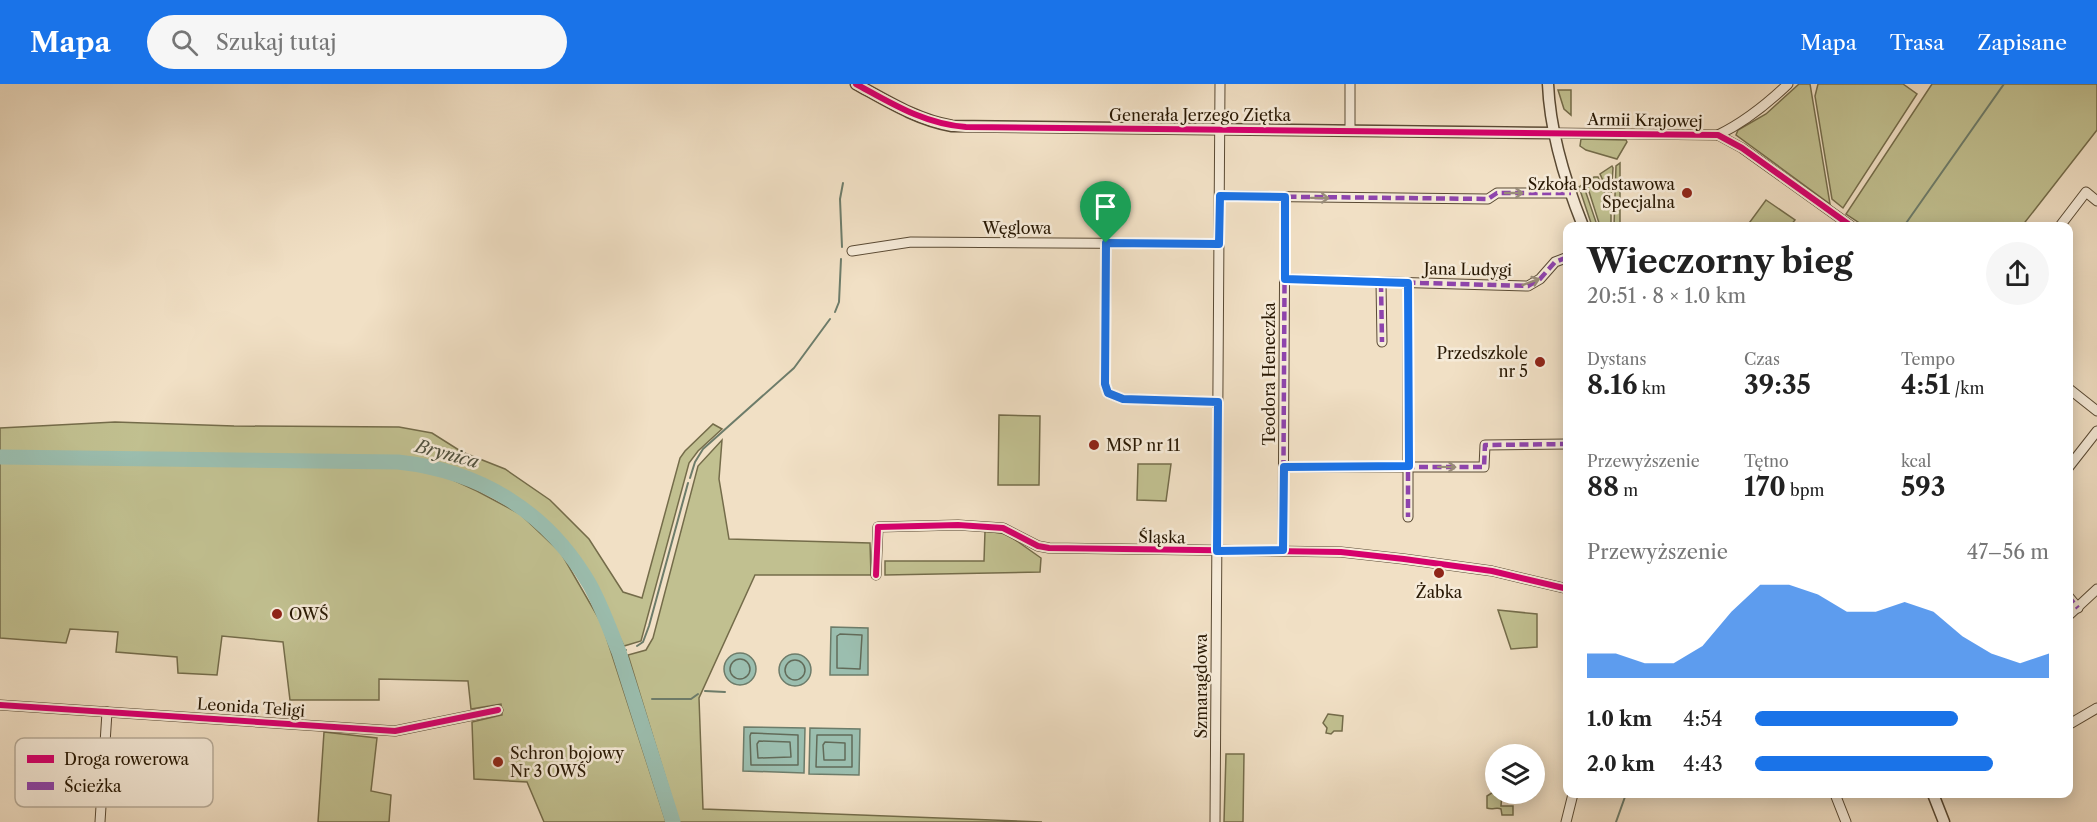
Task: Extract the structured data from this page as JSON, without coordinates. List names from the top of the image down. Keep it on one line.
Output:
{"streets":{"street":["Generała Jerzego Ziętka","Armii Krajowej","Węglowa","Jana Ludygi","Teodora Heneczka","Śląska","Szmaragdowa","Leonida Teligi"]},"crossings":[["Generała Jerzego Ziętka","Armii Krajowej"],["Generała Jerzego Ziętka","Szmaragdowa"],["Węglowa","Szmaragdowa"],["Jana Ludygi","Teodora Heneczka"],["Teodora Heneczka","Śląska"],["Śląska","Szmaragdowa"]],"one_way":["Jana Ludygi"],"water":["Brynica"],"places":["Szkoła Podstawowa Specjalna","Przedszkole nr 5","MSP nr 11","Żabka","OWŚ","Schron bojowy Nr 3 OWŚ"],"legend":["Droga rowerowa","Ścieżka"],"page":{"header":"Mapa","search":"Szukaj tutaj","nav":["Mapa","Trasa","Zapisane"],"heading":["Wieczorny bieg","20:51 · 8 × 1.0 km"],"stats":[["Dystans","8.16 km"],["Czas","39:35"],["Tempo","4:51 /km"],["Przewyższenie","88 m"],["Tętno","170 bpm"],["kcal","593"]],"chart":["Przewyższenie","47–56 m"],"list":[{"name":"1.0 km","note":"4:54"},{"name":"2.0 km","note":"4:43"}]}}
